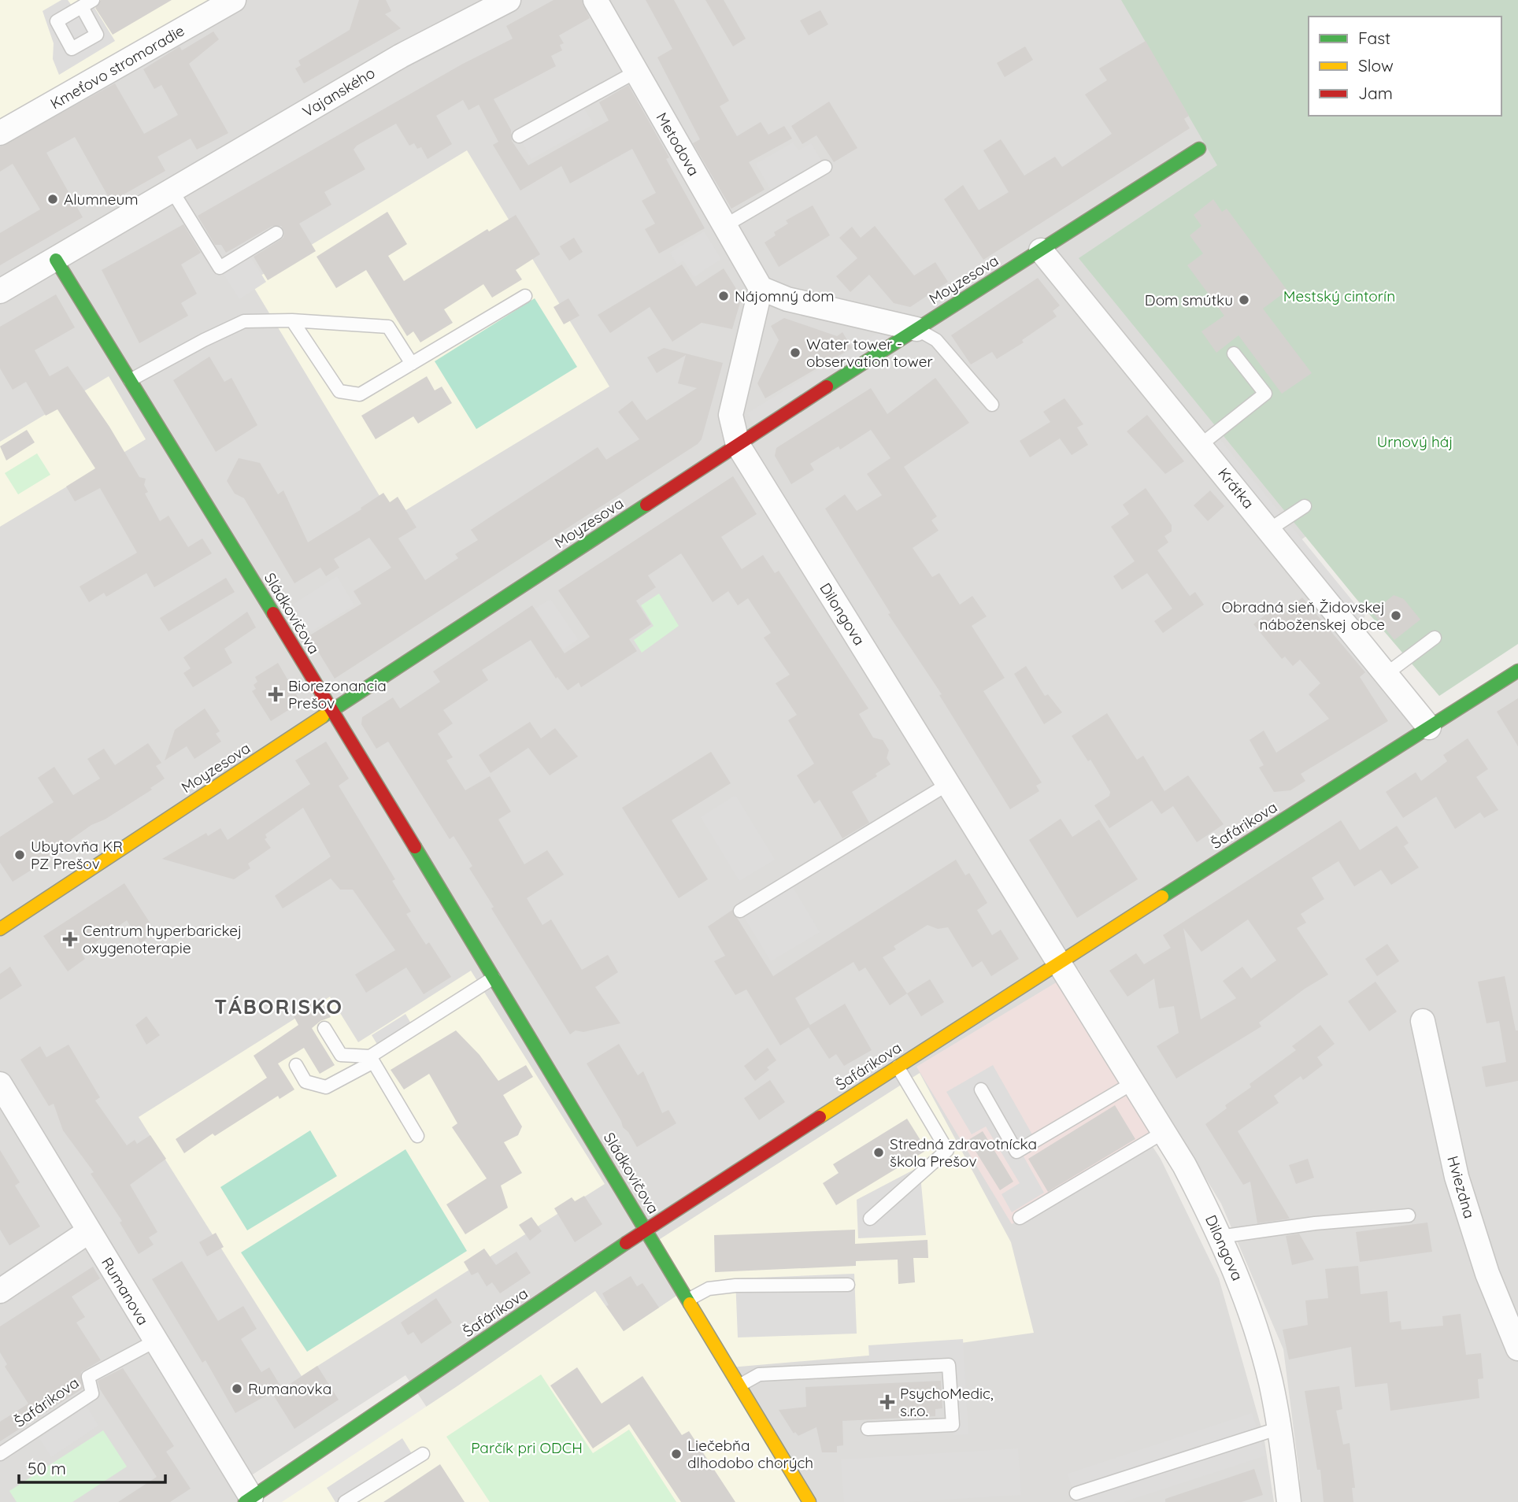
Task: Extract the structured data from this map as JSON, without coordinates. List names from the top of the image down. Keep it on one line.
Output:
{"streets":{"street":["Kmeťovo stromoradie","Vajanského","Metodova","Moyzesova","Krátka","Sládkovičova","Dilongova","Šafárikova","Hviezdna","Rumanova"]},"crossings":[["Vajanského","Sládkovičova"],["Metodova","Dilongova"],["Moyzesova","Krátka"],["Moyzesova","Sládkovičova"],["Moyzesova","Dilongova"],["Krátka","Šafárikova"],["Sládkovičova","Šafárikova"],["Dilongova","Šafárikova"],["Šafárikova","Rumanova"]],"districts":["TÁBORISKO"],"parks":["Mestský cintorín","Urnový háj","Parčík pri ODCH"],"places":{"other":["Alumneum","Nájomný dom","Dom smútku","Water tower - observation tower","Obradná sieň Židovskej náboženskej obce","Ubytovňa KR PZ Prešov","Stredná zdravotnícka škola Prešov","Rumanovka","Liečebňa dlhodobo chorých"],"health":["Biorezonancia Prešov","Centrum hyperbarickej oxygenoterapie","PsychoMedic, s.r.o."]},"legend":["Fast","Slow","Jam"],"scale_bar":"50 m"}
